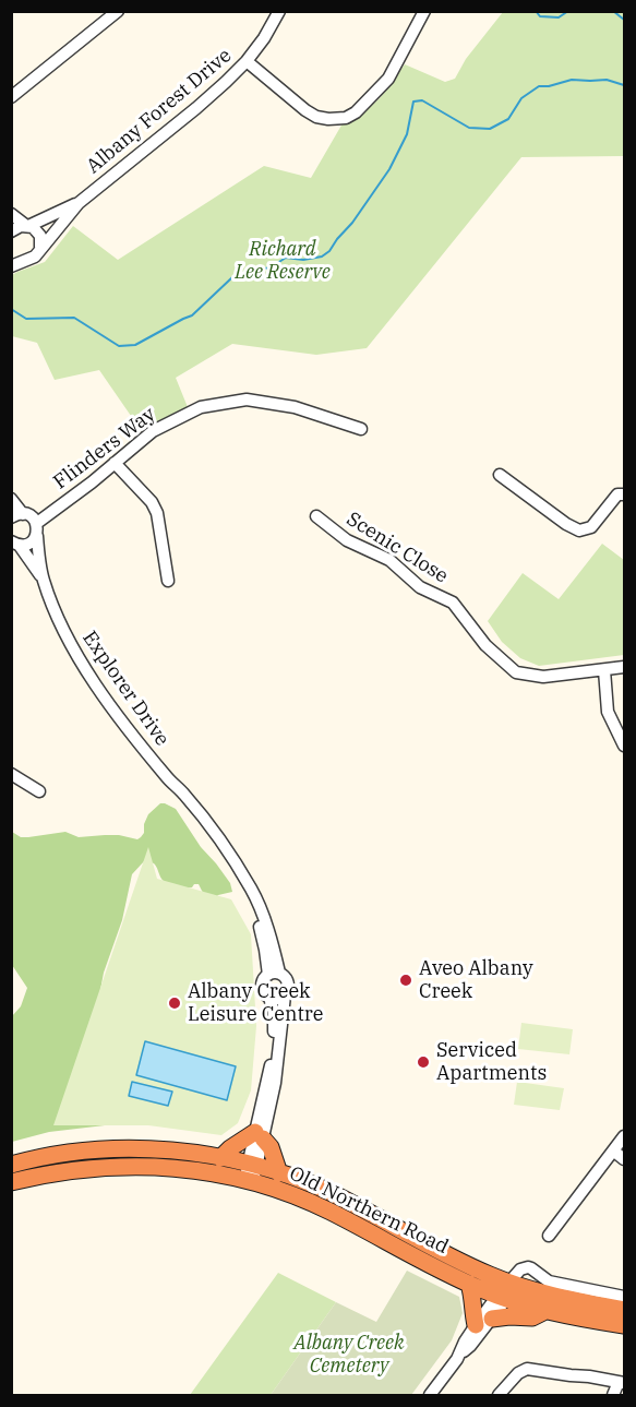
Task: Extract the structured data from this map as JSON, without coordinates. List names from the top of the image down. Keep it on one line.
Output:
{"streets":{"highway":["Old Northern Road"],"street":["Albany Forest Drive","Flinders Way","Scenic Close","Explorer Drive"]},"crossings":[["Flinders Way","Explorer Drive"]],"parks":["Richard Lee Reserve","Albany Creek Cemetery"],"places":["Aveo Albany Creek","Albany Creek Leisure Centre","Serviced Apartments"]}
